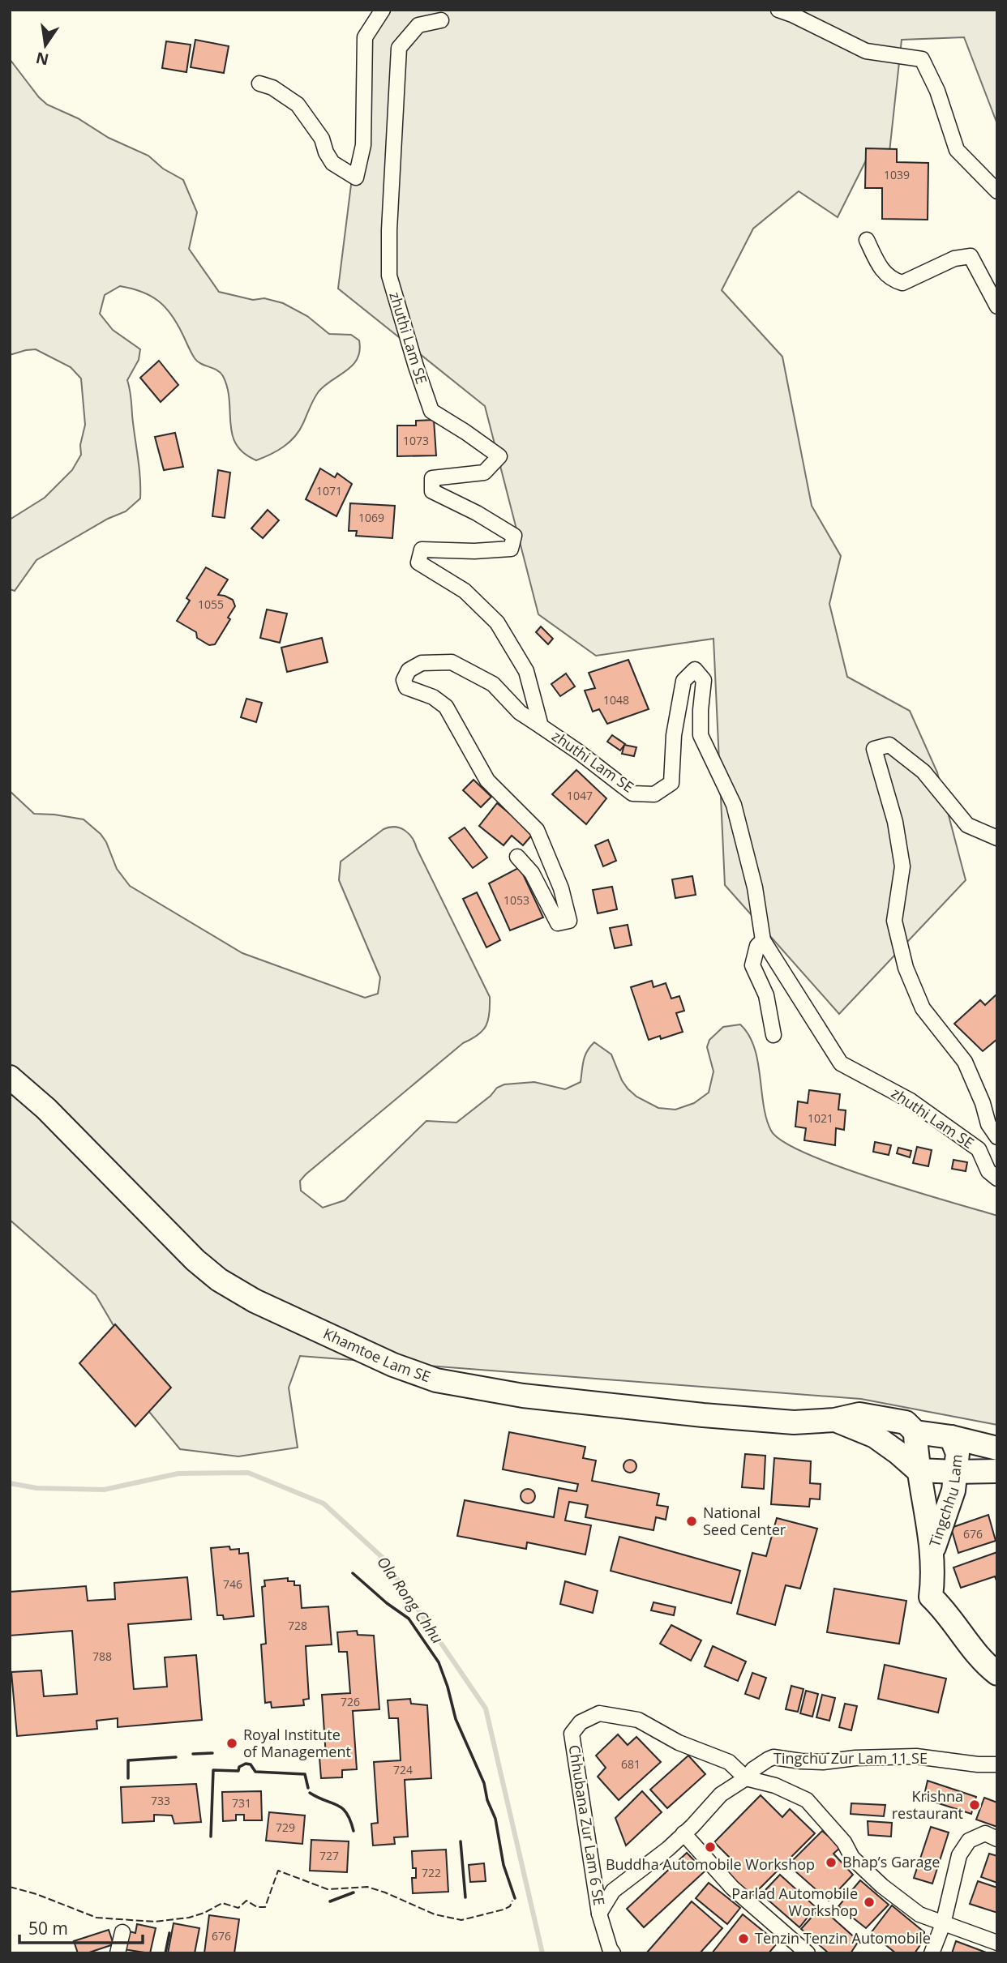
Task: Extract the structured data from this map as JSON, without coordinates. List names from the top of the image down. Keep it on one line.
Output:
{"streets":{"main road":["Khamtoe Lam SE","Tingchhu Lam"],"street":["zhuthi Lam SE","Tingchu Zur Lam 11 SE","Chhubana Zur Lam 6 SE"]},"crossings":[["Khamtoe Lam SE","Tingchhu Lam"],["Tingchu Zur Lam 11 SE","Chhubana Zur Lam 6 SE"]],"water":["Ola Rong Chhu"],"places":["National Seed Center","Royal Institute of Management","Krishna restaurant","Buddha Automobile Workshop","Bhap’s Garage","Parlad Automobile Workshop","Tenzin Tenzin Automobile"],"house_numbers":["1039","1073","1071","1069","1055","1048","1047","1053","1021","676","746","728","788","726","681","724","733","731","729","727","722","676"],"scale_bar":"50 m","north":"bottom"}
